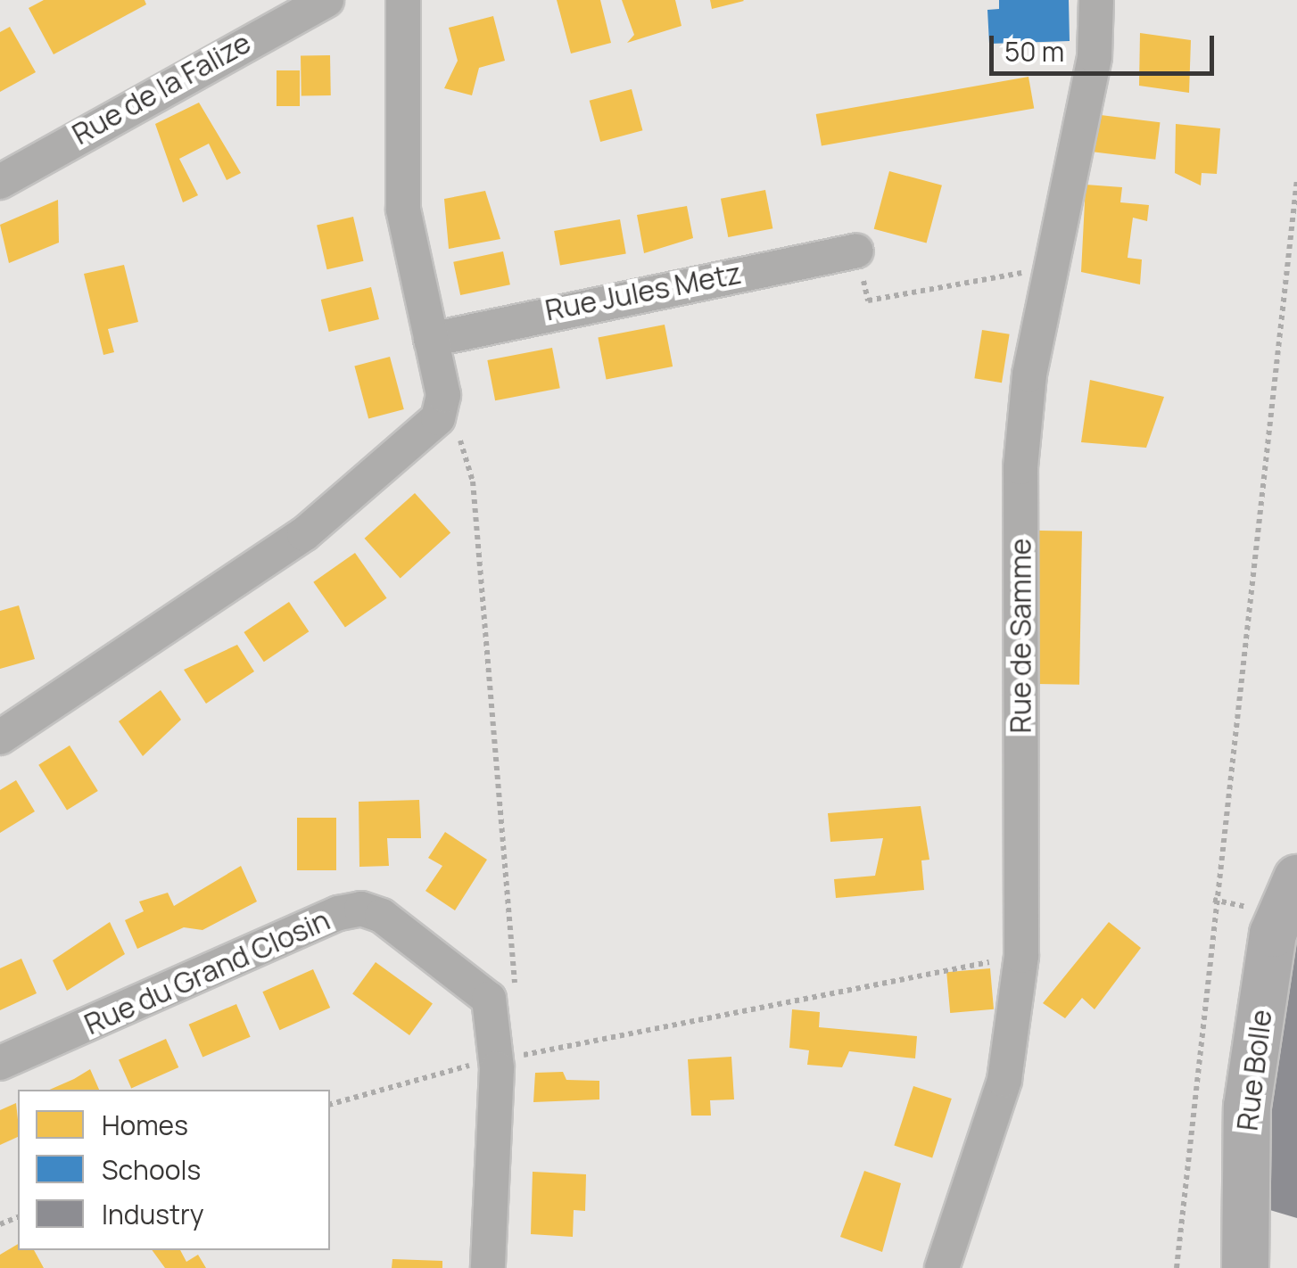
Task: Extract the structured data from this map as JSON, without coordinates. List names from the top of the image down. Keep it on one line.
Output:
{"streets":{"street":["Rue de la Falize","Rue Jules Metz","Rue de Samme","Rue du Grand Closin","Rue Bolle"]},"legend":["Homes","Schools","Industry"],"scale_bar":"50 m"}
